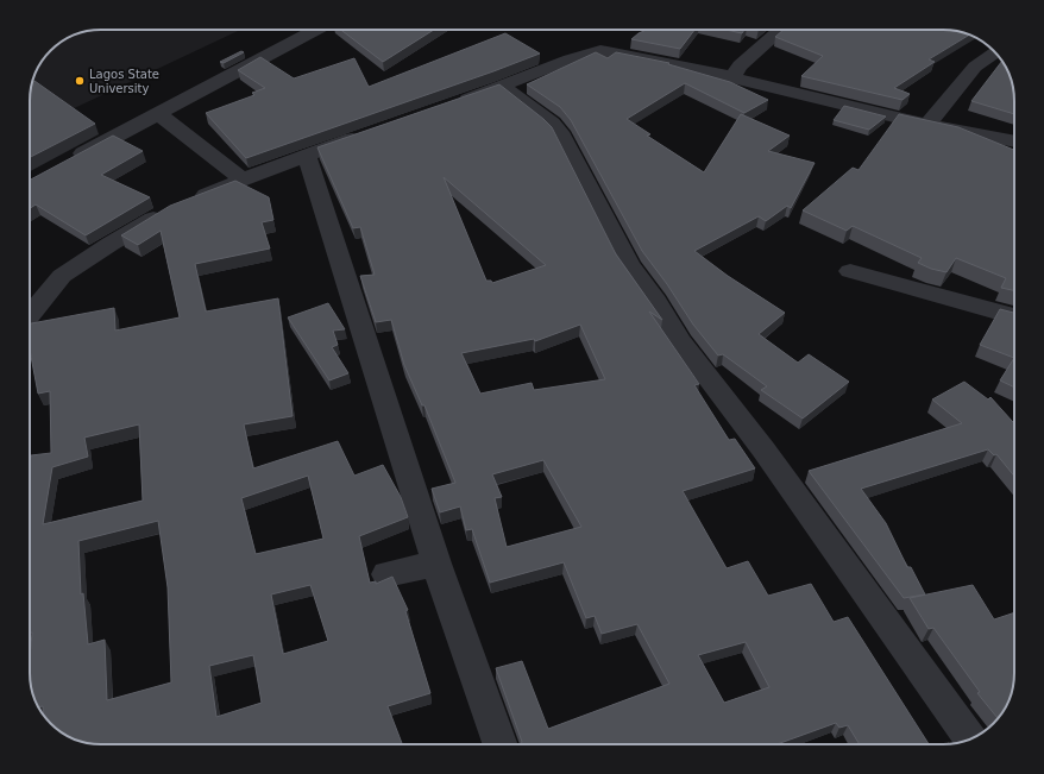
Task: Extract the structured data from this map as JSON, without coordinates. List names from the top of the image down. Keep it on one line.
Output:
{"places":["Lagos State University"]}
